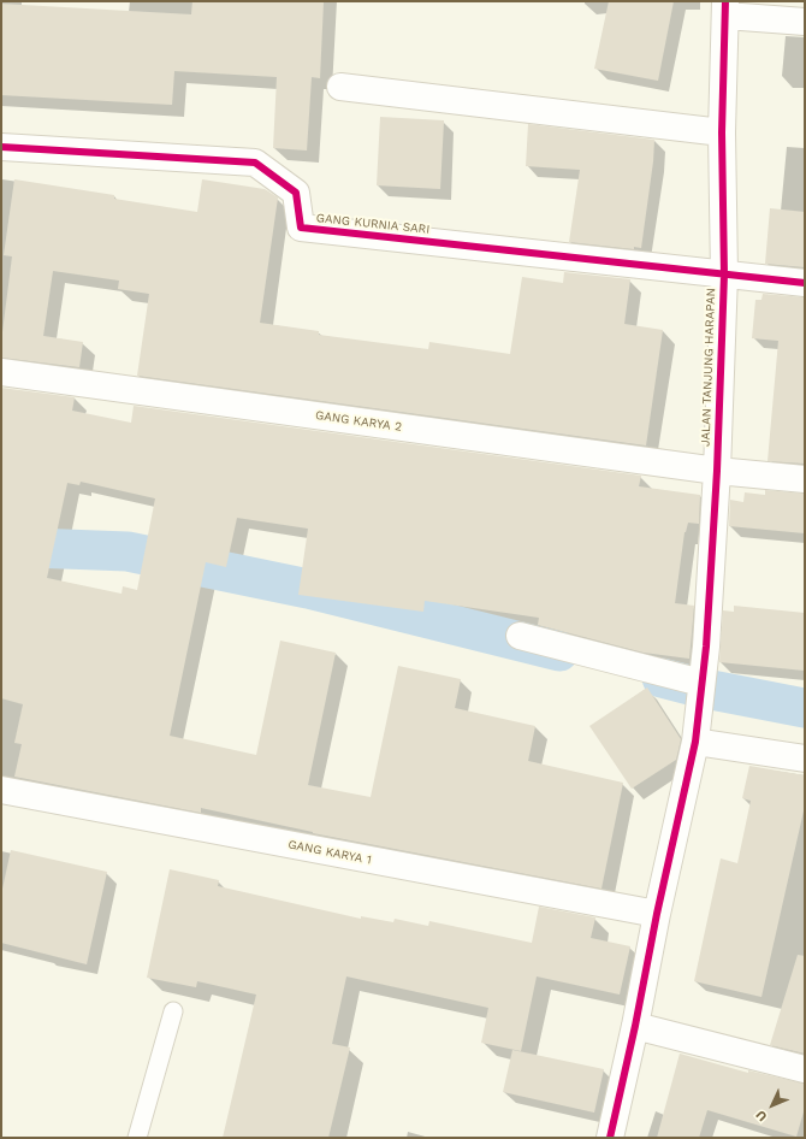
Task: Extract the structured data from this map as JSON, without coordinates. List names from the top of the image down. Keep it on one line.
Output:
{"streets":{"street":["GANG KURNIA SARI","JALAN TANJUNG HARAPAN","GANG KARYA 2","GANG KARYA 1"]},"crossings":[["GANG KURNIA SARI","JALAN TANJUNG HARAPAN"],["JALAN TANJUNG HARAPAN","GANG KARYA 2"],["JALAN TANJUNG HARAPAN","GANG KARYA 1"]],"north":"bottom left"}
